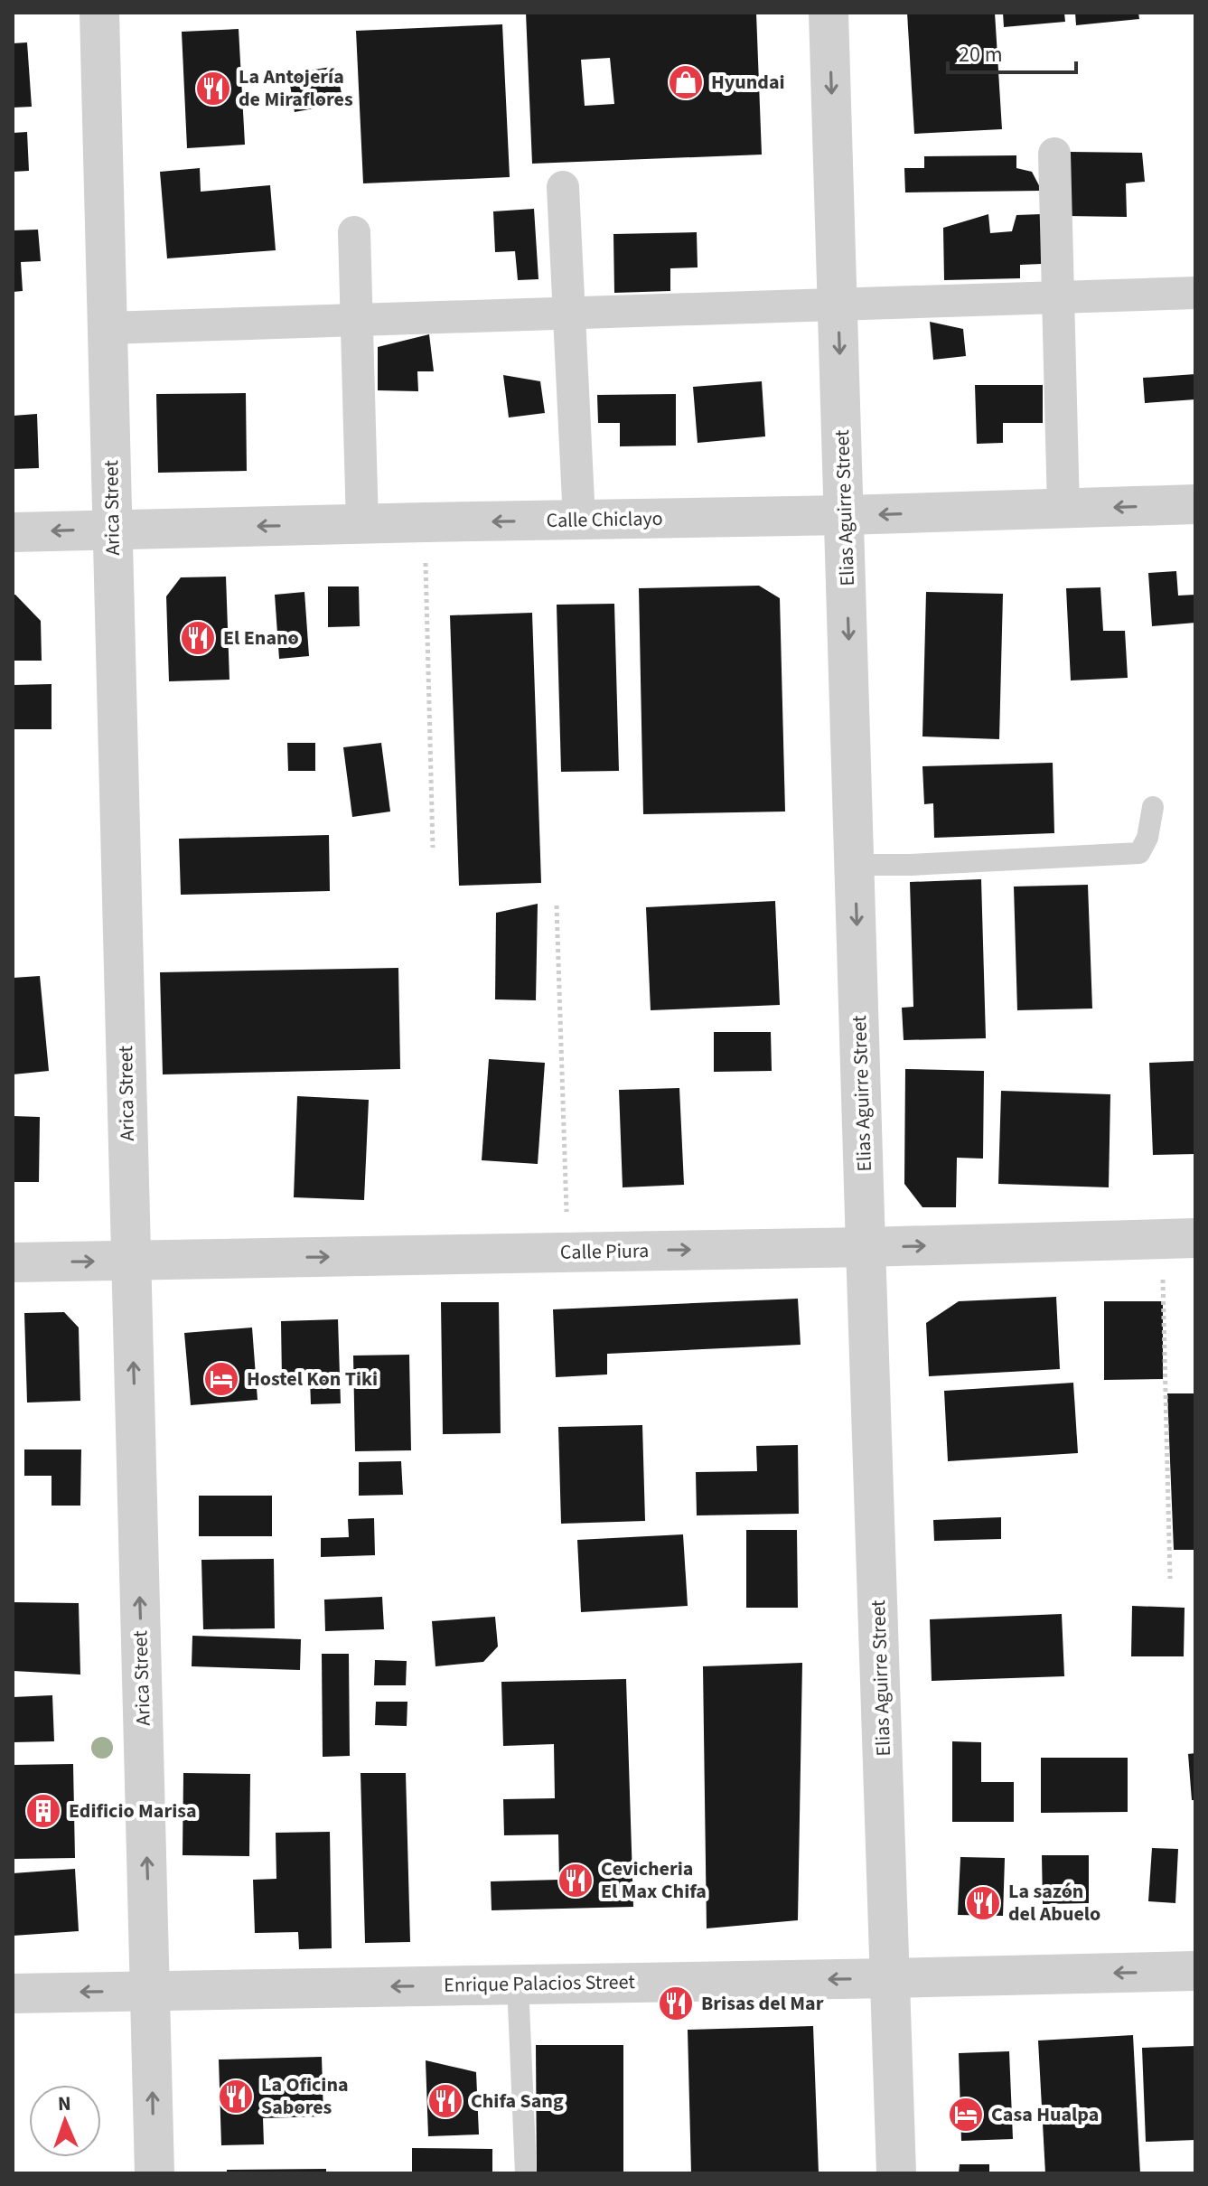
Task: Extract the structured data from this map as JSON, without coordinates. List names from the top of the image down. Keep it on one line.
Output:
{"streets":{"street":["Arica Street","Elias Aguirre Street","Calle Chiclayo","Calle Piura","Enrique Palacios Street"]},"crossings":[["Arica Street","Calle Chiclayo"],["Arica Street","Calle Piura"],["Arica Street","Enrique Palacios Street"],["Elias Aguirre Street","Calle Chiclayo"],["Elias Aguirre Street","Calle Piura"],["Elias Aguirre Street","Enrique Palacios Street"]],"one_way":["Arica Street","Calle Piura","Enrique Palacios Street"],"places":{"shop":["Hyundai"],"restaurant":["La Antojería de Miraflores","El Enano","Cevicheria El Max Chifa","La sazón del Abuelo","Brisas del Mar","La Oficina Sabores","Chifa Sang"],"hotel":["Hostel Kon Tiki","Casa Hualpa"],"building":["Edificio Marisa"]},"scale_bar":"20 m","north":"top"}
